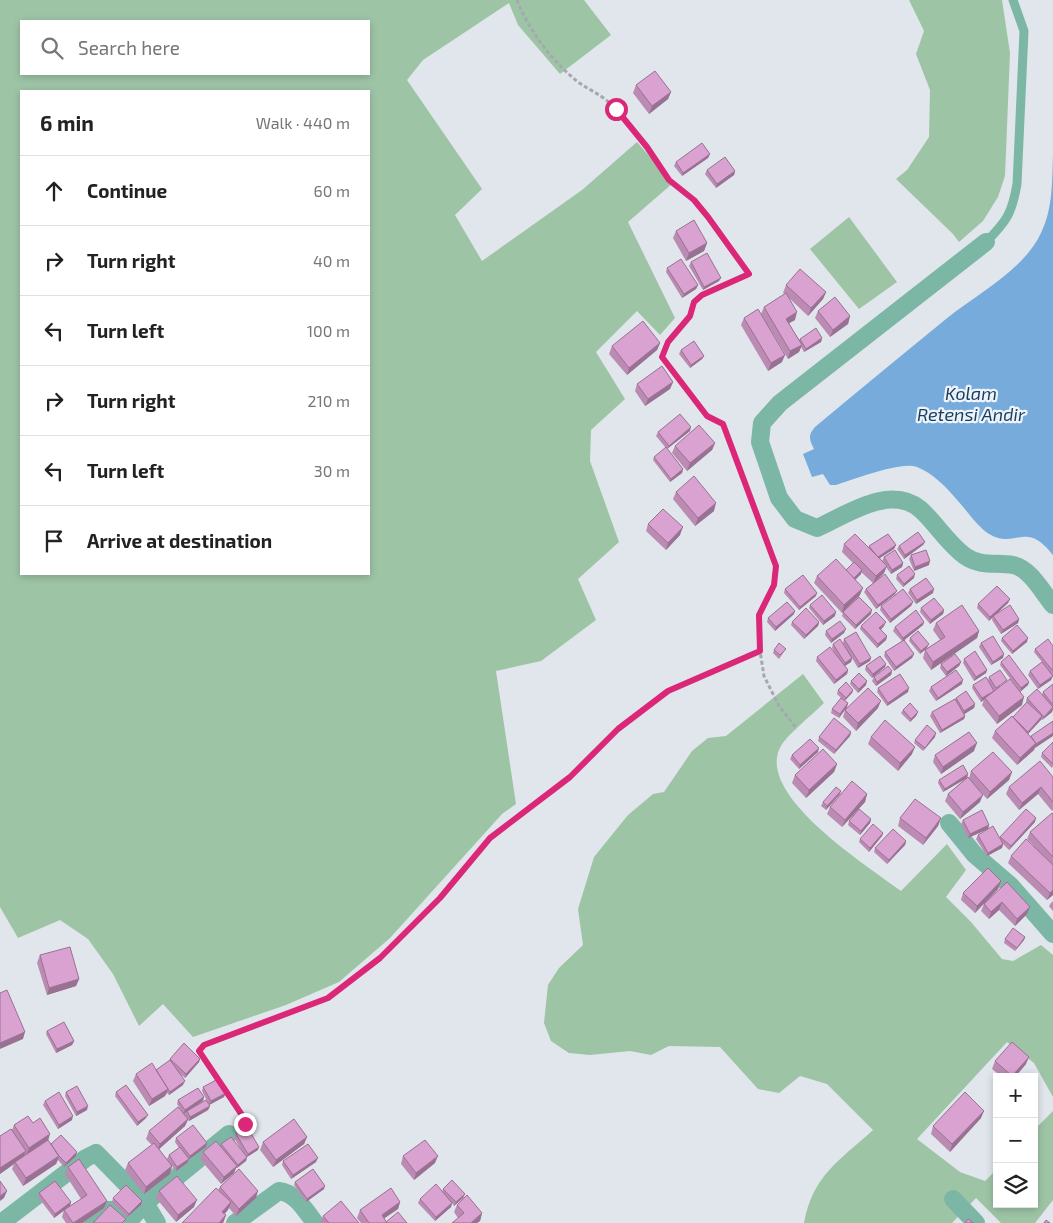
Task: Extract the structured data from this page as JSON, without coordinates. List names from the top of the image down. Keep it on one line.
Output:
{"water":["Kolam Retensi Andir"],"page":{"search":"Search here","heading":["6 min","Walk · 440 m"],"list":[["Continue","60 m"],["Turn right","40 m"],["Turn left","100 m"],["Turn right","210 m"],["Turn left","30 m"],"Arrive at destination"],"map_buttons":["+","−"]}}
